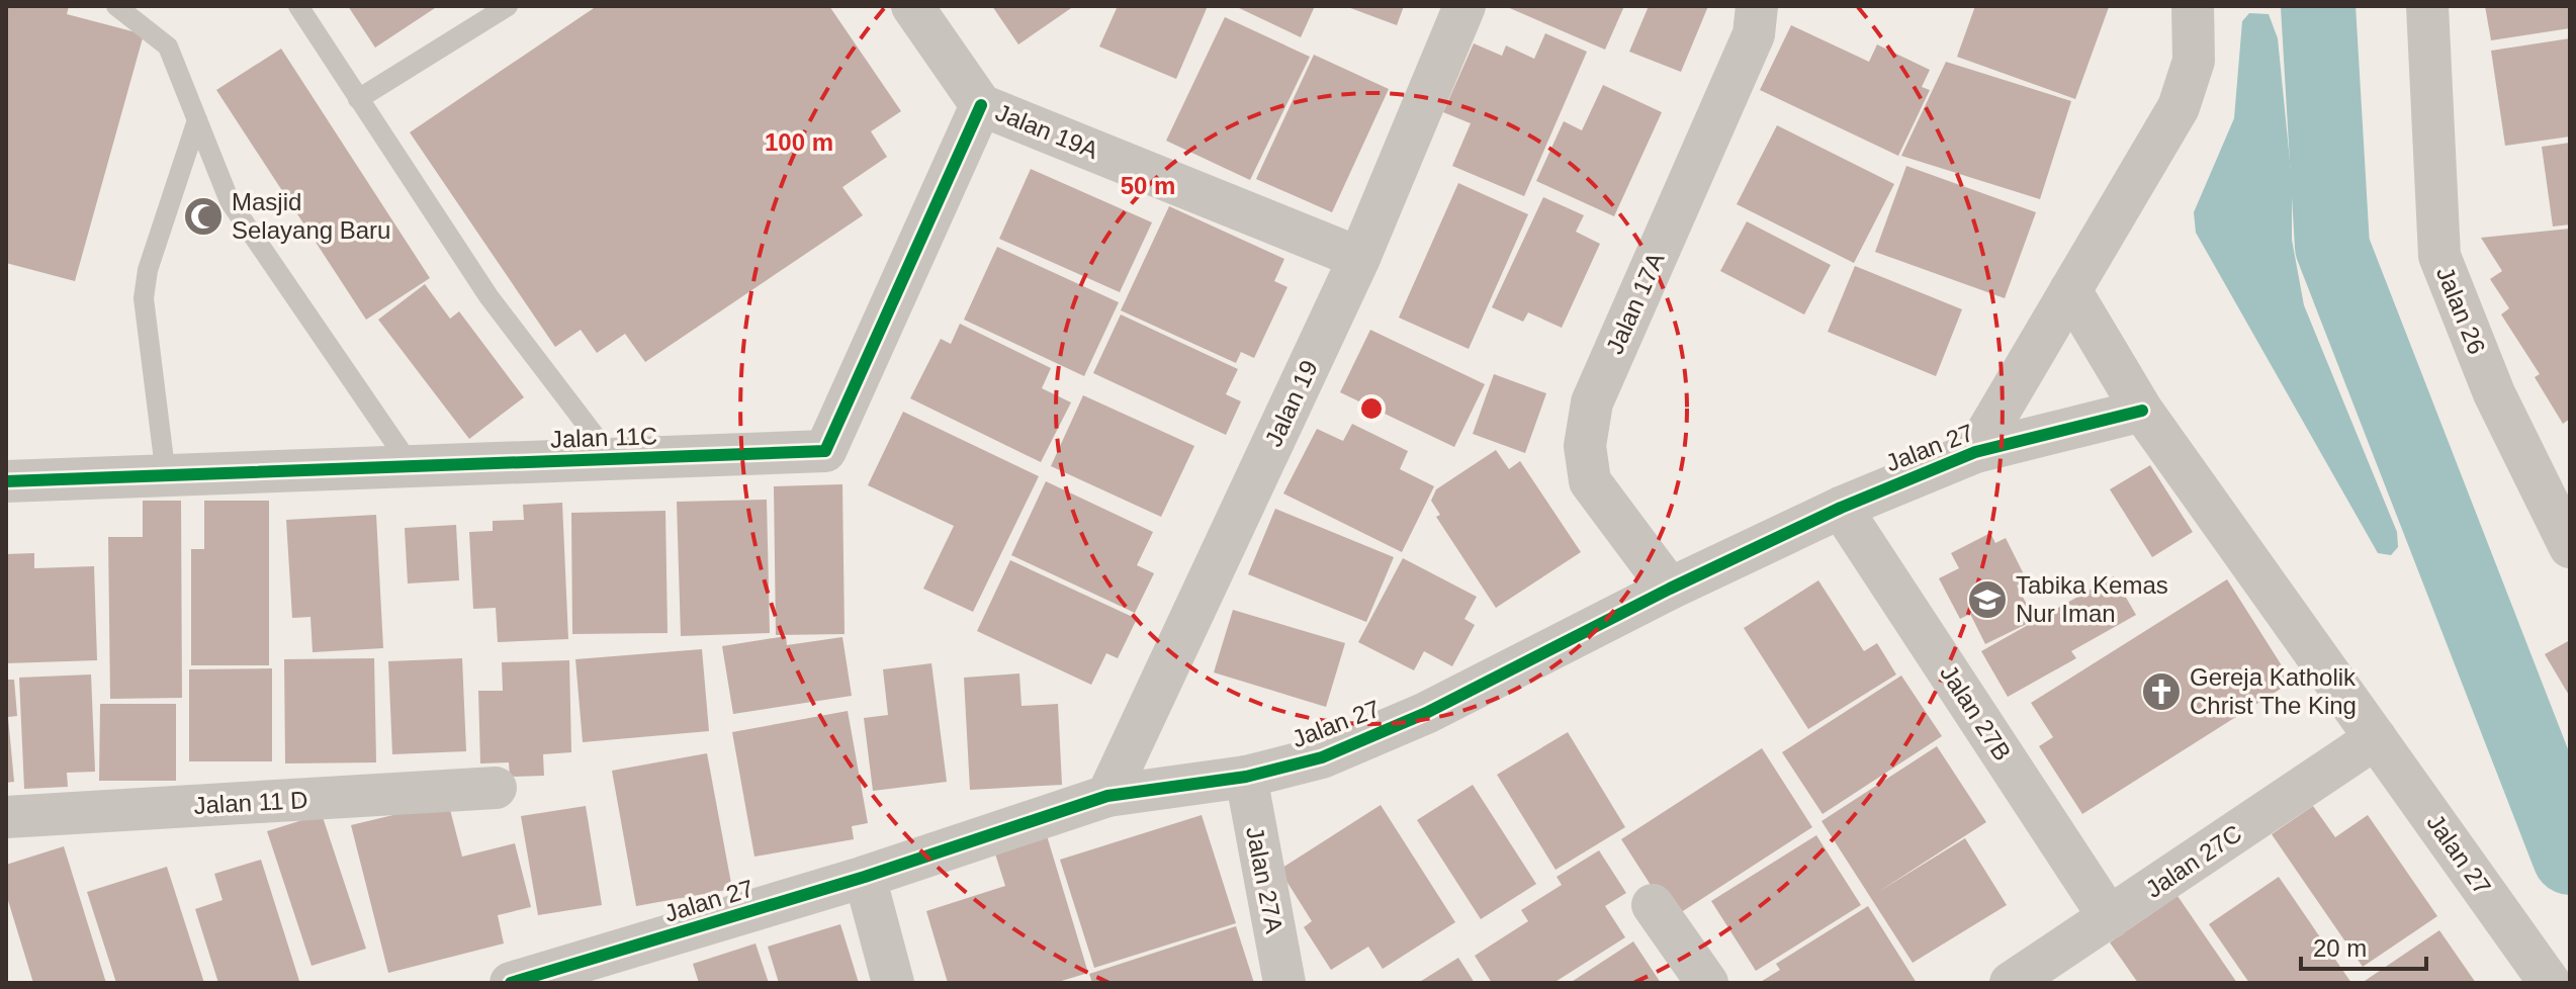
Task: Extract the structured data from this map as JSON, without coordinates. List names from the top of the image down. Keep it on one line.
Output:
{"streets":{"street":["Jalan 19A","Jalan 17A","Jalan 26","Jalan 19","Jalan 11C","Jalan 27","Jalan 27B","Jalan 11 D","Jalan 27C","Jalan 27A"]},"crossings":[["Jalan 19A","Jalan 19"],["Jalan 19A","Jalan 11C"],["Jalan 17A","Jalan 27"],["Jalan 19","Jalan 27"],["Jalan 27","Jalan 27B"],["Jalan 27","Jalan 27C"],["Jalan 27","Jalan 27A"],["Jalan 27B","Jalan 27C"]],"places":{"mosque":["Masjid Selayang Baru"],"school or university":["Tabika Kemas Nur Iman"],"church":["Gereja Katholik Christ The King"]},"scale_bar":"20 m","rings":["100 m","50 m"]}
